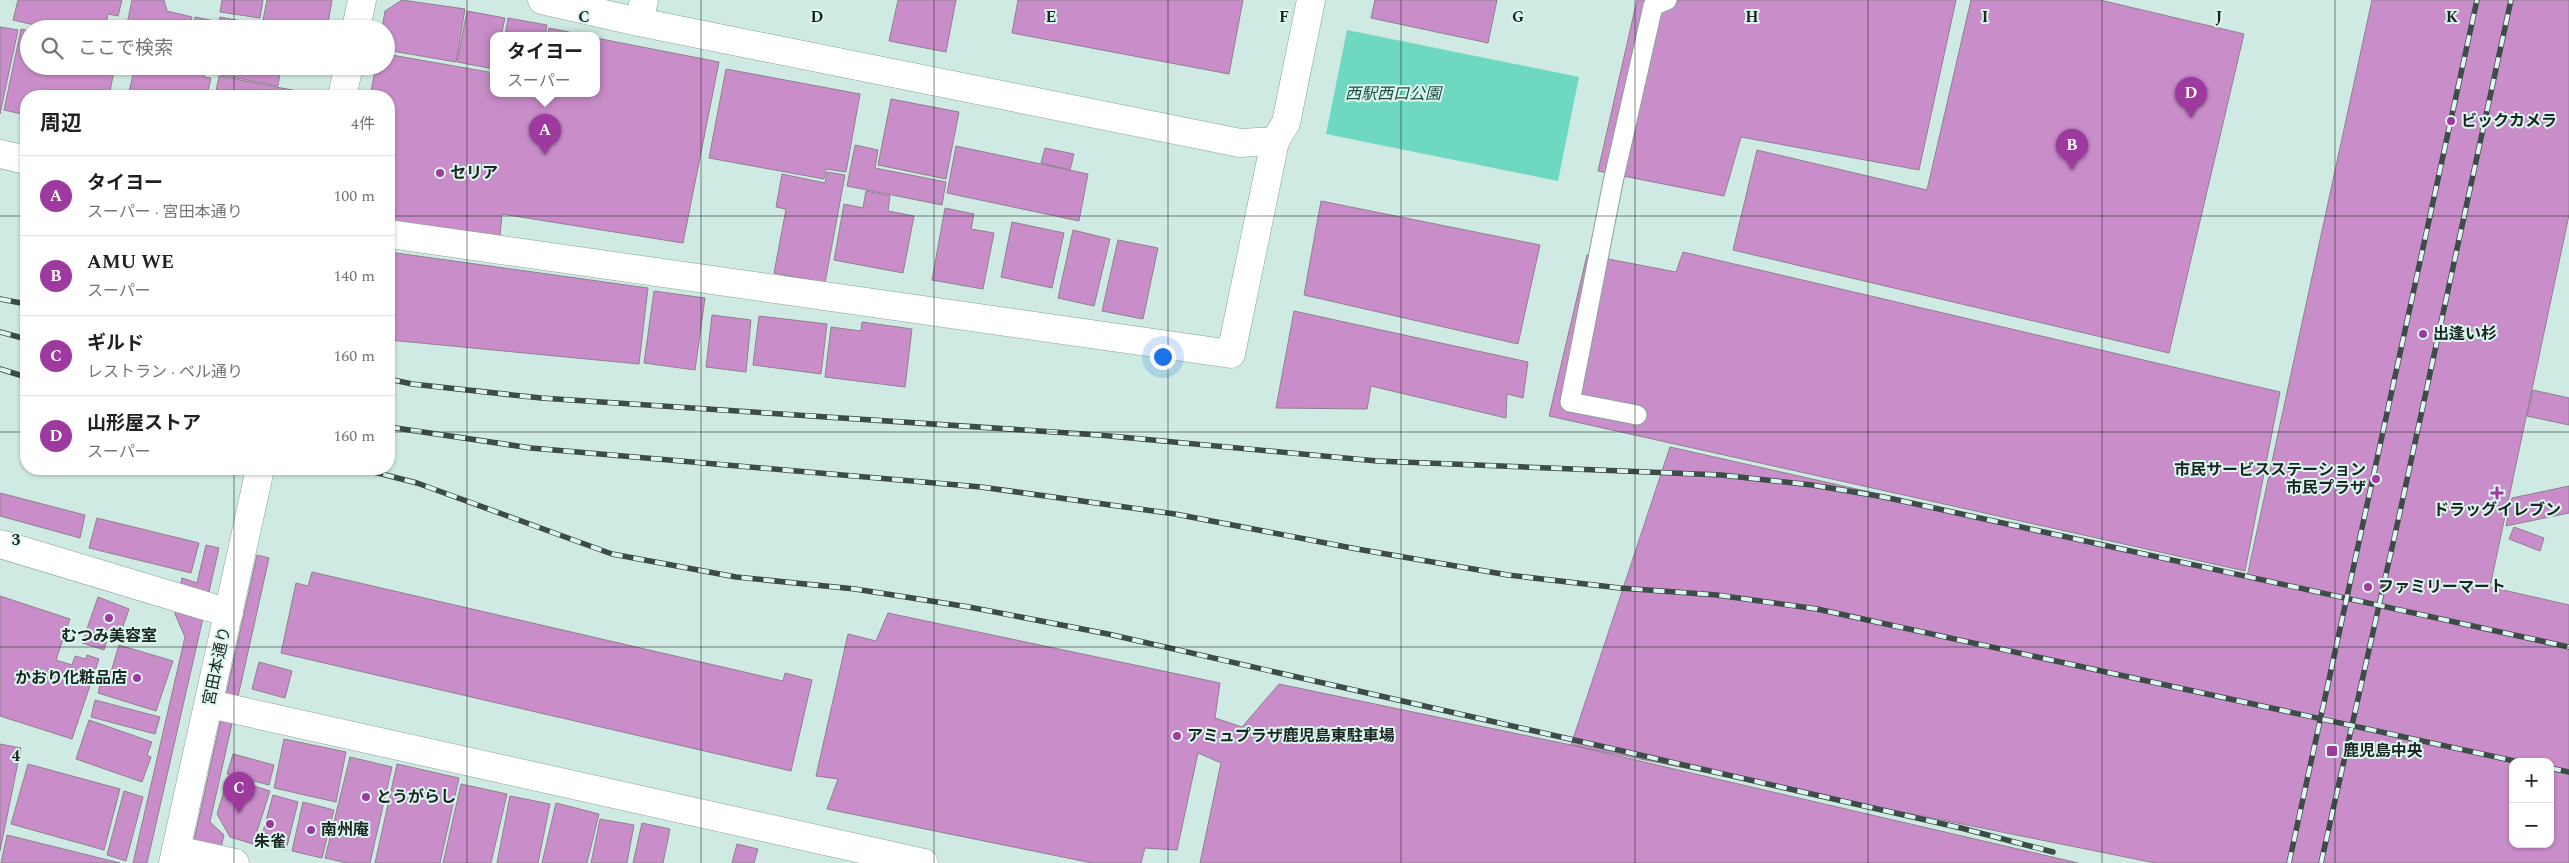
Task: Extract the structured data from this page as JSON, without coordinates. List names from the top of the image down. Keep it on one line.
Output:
{"streets":{"street":["宮田本通り"]},"parks":["西駅西口公園"],"places":{"other":["ビックカメラ","セリア","出逢い杉","市民サービスステーション 市民プラザ","ファミリーマート","むつみ美容室","かおり化粧品店","アミュプラザ鹿児島東駐車場","とうがらし","朱雀","南州庵"],"health":["ドラッグイレブン"],"transit":["鹿児島中央"]},"page":{"search":"ここで検索","popup":["タイヨー","スーパー"],"pins":["D","A","B","C"],"heading":["周辺","4件"],"list":[{"mark":"A","name":"タイヨー","note":"スーパー · 宮田本通り","value":"100 m"},{"mark":"B","name":"AMU WE","note":"スーパー","value":"140 m"},{"mark":"C","name":"ギルド","note":"レストラン · ベル通り","value":"160 m"},{"mark":"D","name":"山形屋ストア","note":"スーパー","value":"160 m"}],"map_buttons":["+","−"]},"grid":{"columns":["C","D","E","F","G","H","I","J","K"],"rows":["3","4"]}}
